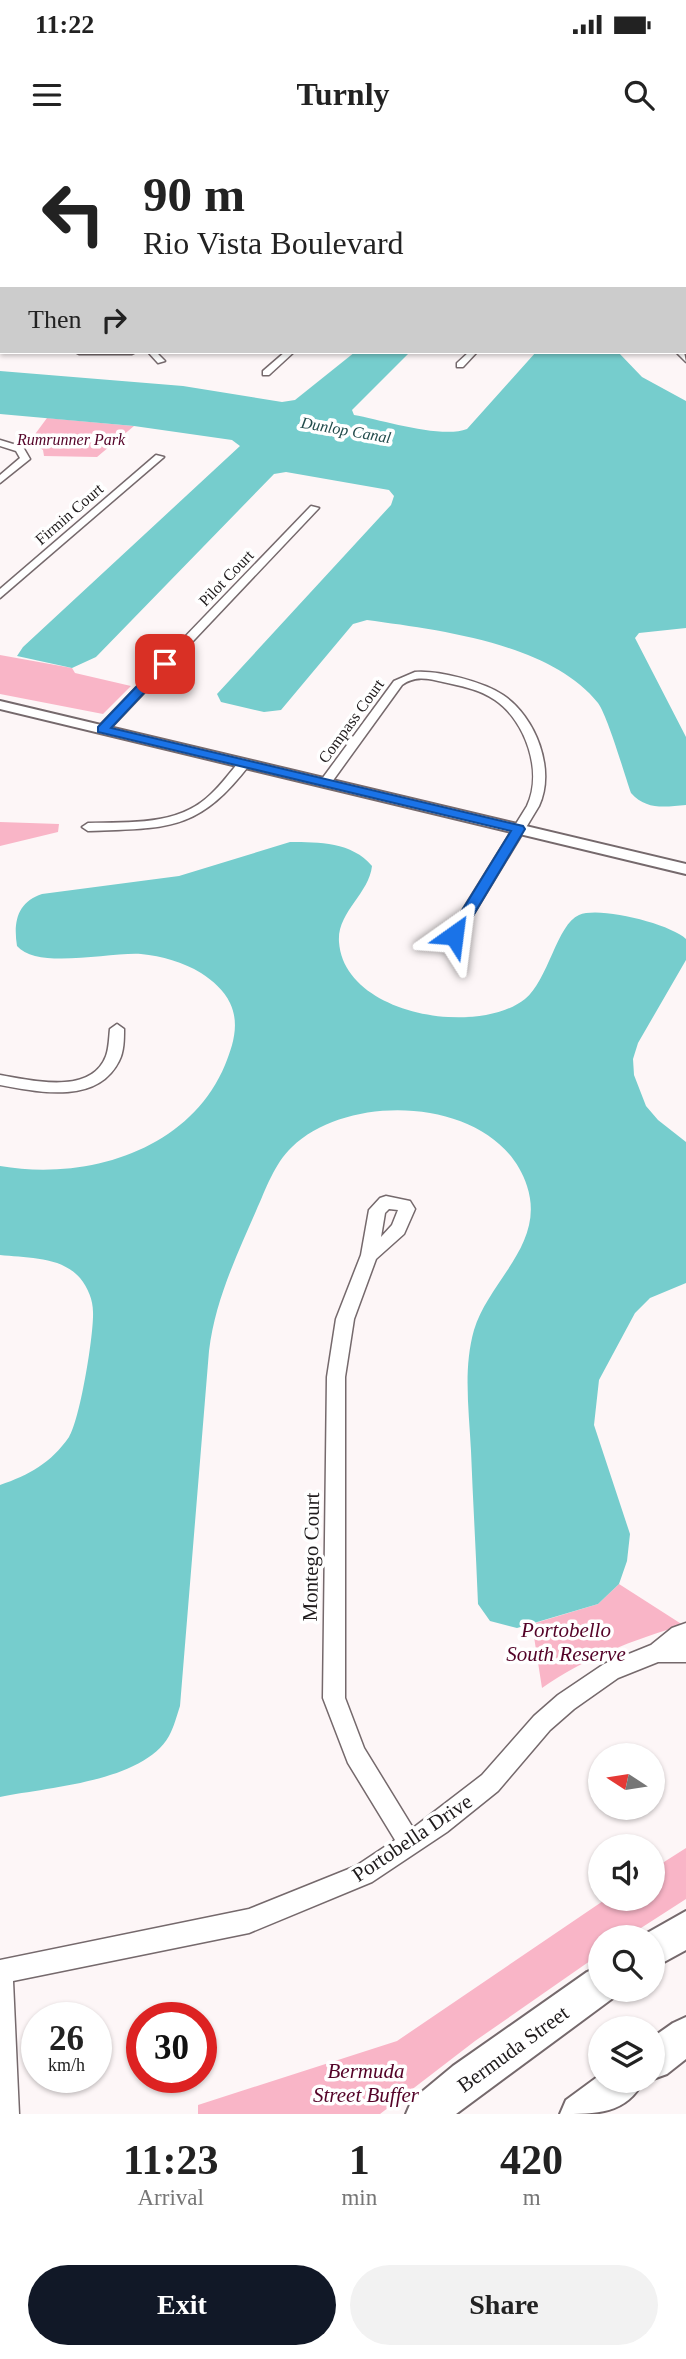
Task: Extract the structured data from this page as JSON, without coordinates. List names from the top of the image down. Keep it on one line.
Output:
{"streets":{"main road":["Bermuda Street"],"street":["Firmin Court","Pilot Court","Compass Court","Montego Court","Portobella Drive"]},"crossings":[["Montego Court","Portobella Drive"]],"water":["Dunlop Canal"],"parks":["Rumrunner Park","Portobello South Reserve","Bermuda Street Buffer"],"north":"left","page":{"status":"11:22","header":"Turnly","turn":["90 m","Rio Vista Boulevard"],"then":"Then","speed":"26 km/h","limit":"30","eta":["11:23","Arrival","1","min","420","m"],"buttons":["Exit","Share"]}}
